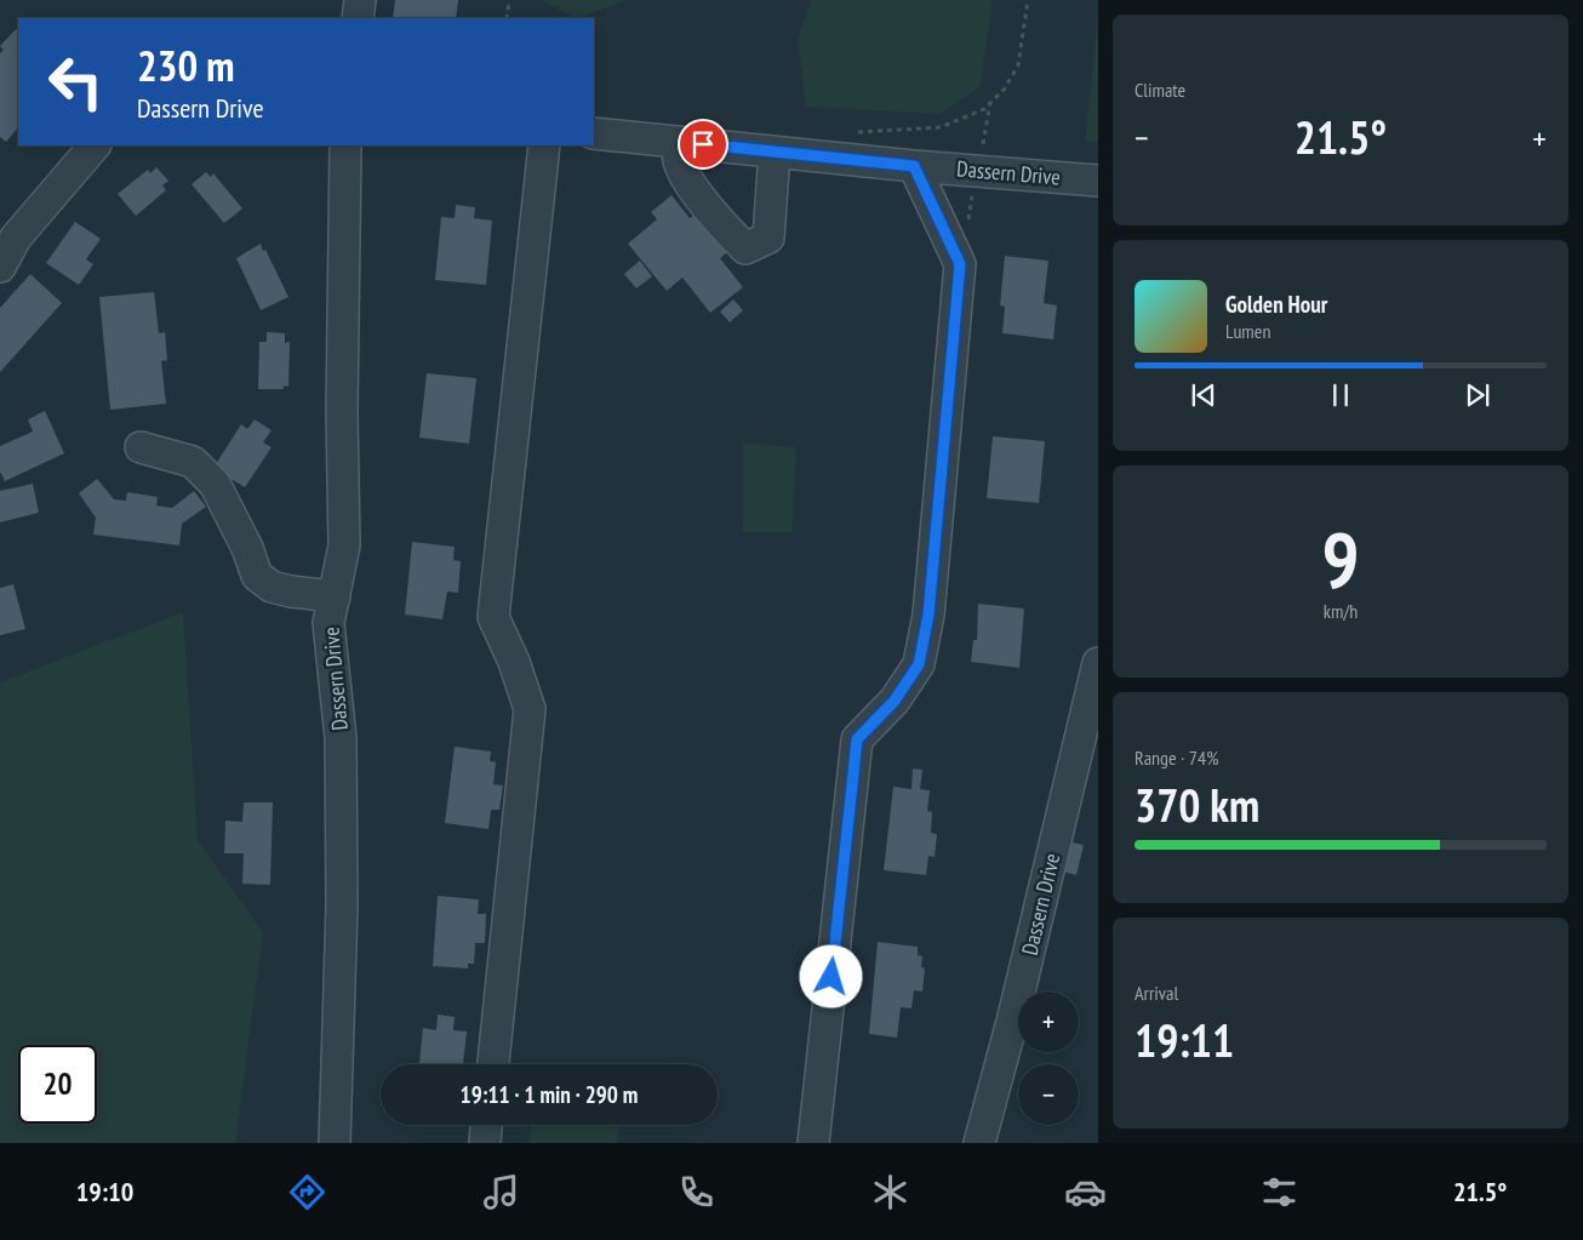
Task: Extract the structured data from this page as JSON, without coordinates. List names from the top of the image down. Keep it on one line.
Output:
{"streets":{"street":["Dassern Drive"]},"page":{"tile":["Climate",["9","km/h"],["Range · 74%","370 km"],["Arrival","19:11"]],"turn":["230 m","Dassern Drive"],"heat":["−","21.5°","+"],"song":["Golden Hour","Lumen"],"map_buttons":["+","−"],"limit":"20","trip":"19:11 · 1 min · 290 m","tabs":["19:10","21.5°"]}}
